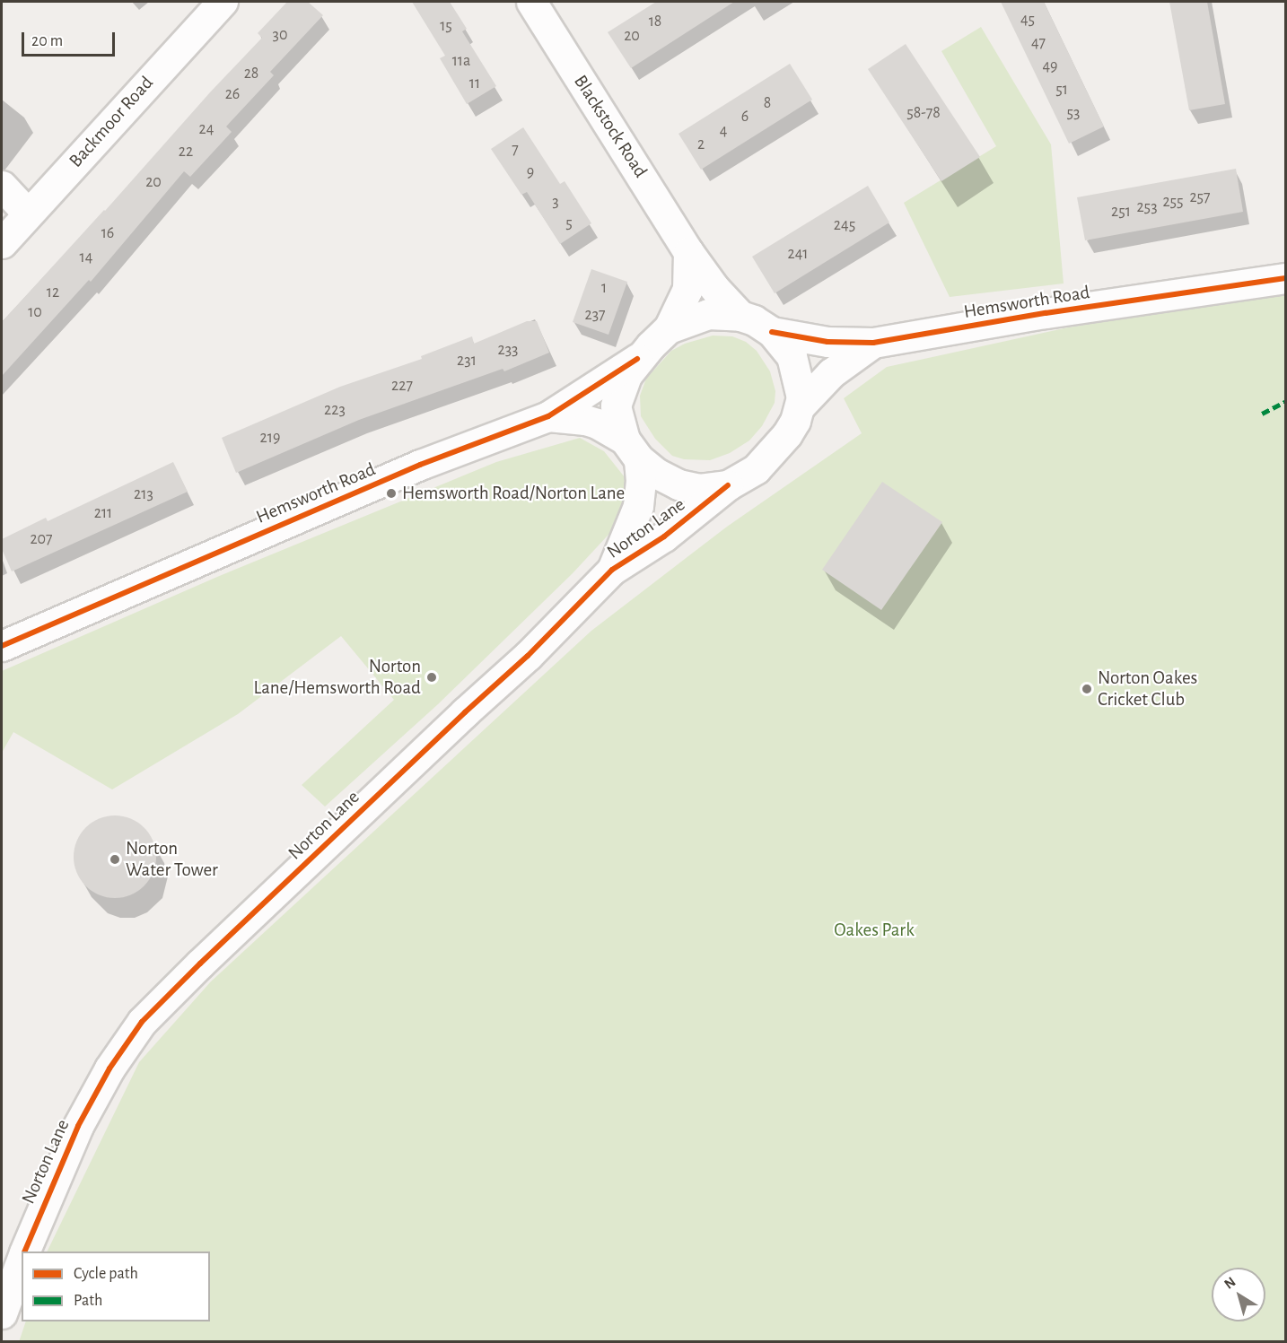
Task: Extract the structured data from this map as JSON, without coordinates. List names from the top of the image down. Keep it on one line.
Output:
{"streets":{"street":["Backmoor Road","Blackstock Road","Hemsworth Road","Norton Lane"]},"crossings":[["Blackstock Road","Hemsworth Road"],["Blackstock Road","Norton Lane"],["Hemsworth Road","Norton Lane"]],"parks":["Oakes Park"],"places":["Hemsworth Road/Norton Lane","Norton Lane/Hemsworth Road","Norton Oakes Cricket Club","Norton Water Tower"],"house_numbers":["45","18","15","30","20","47","11a","49","28","11","51","26","8","58-78","53","6","24","4","2","7","22","9","20","257","3","255","253","251","5","245","16","241","14","1","12","10","237","233","231","227","223","219","213","211","207"],"legend":["Cycle path","Path"],"scale_bar":"20 m","north":"top left"}
